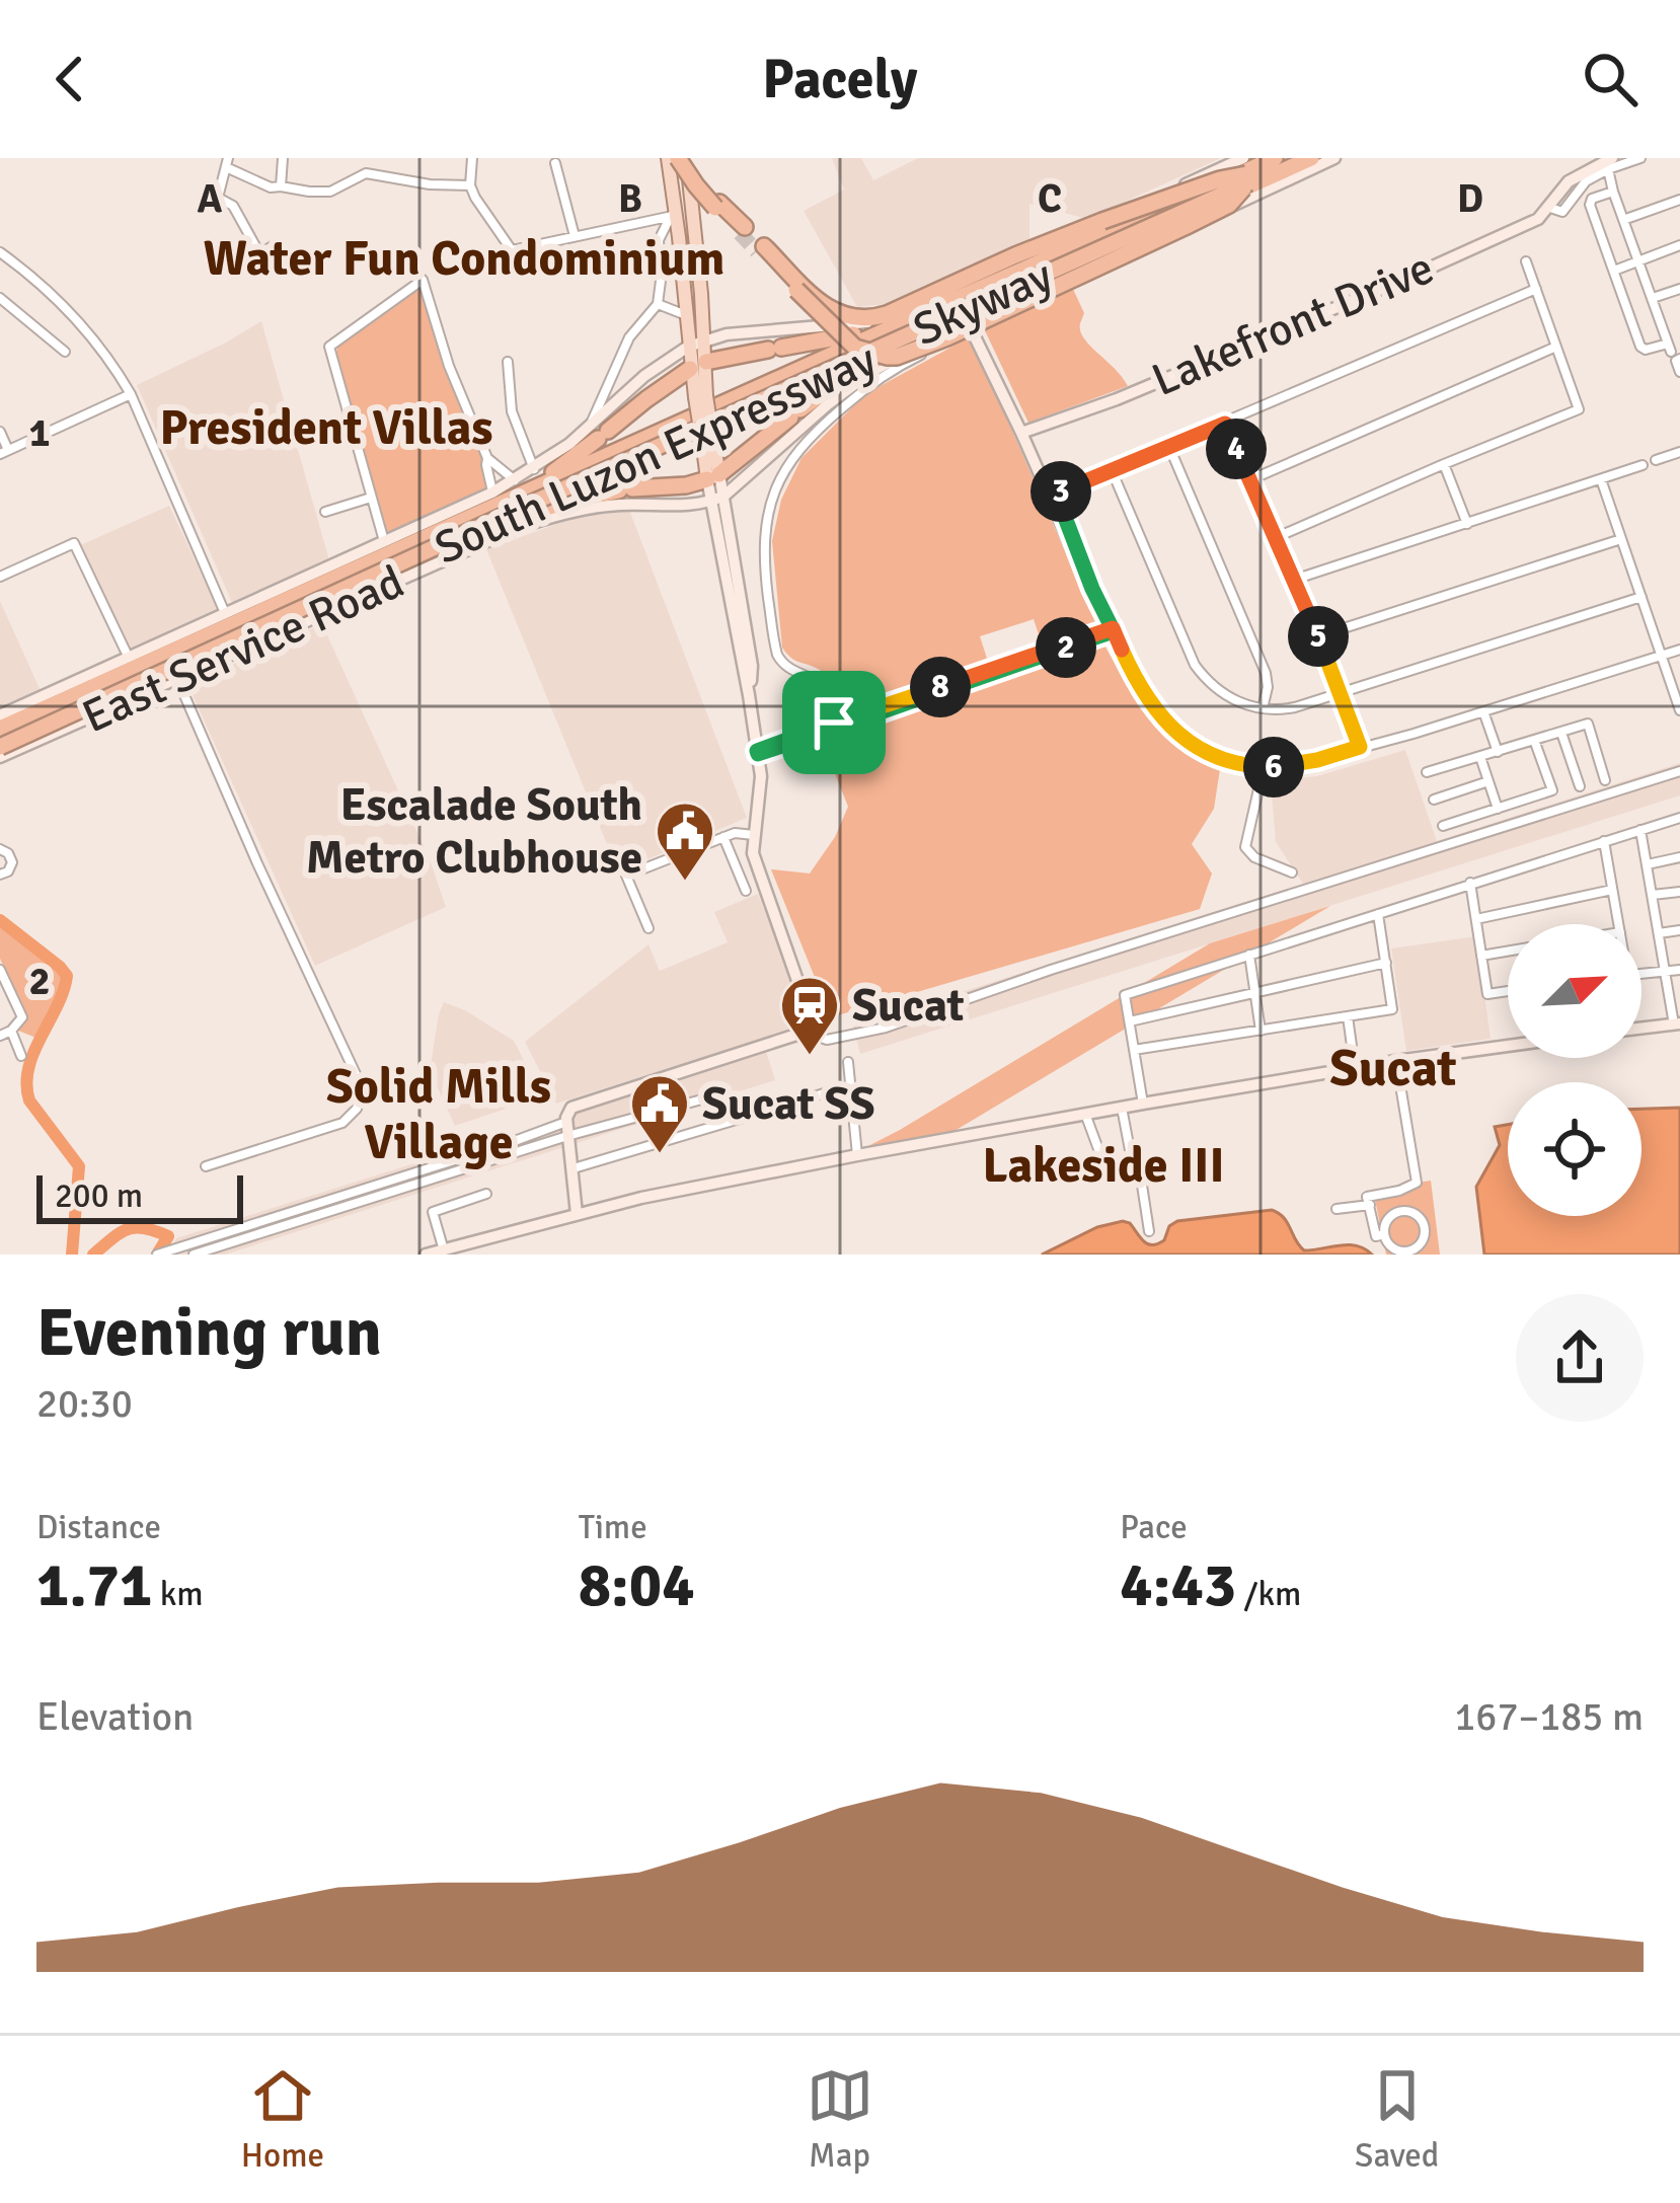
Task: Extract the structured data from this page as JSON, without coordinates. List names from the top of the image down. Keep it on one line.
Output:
{"streets":{"highway":["Skyway","South Luzon Expressway"],"main road":["Lakefront Drive","East Service Road"]},"crossings":[["Skyway","South Luzon Expressway"],["Skyway","East Service Road"],["South Luzon Expressway","East Service Road"]],"districts":["Water Fun Condominium","President Villas","Sucat","Solid Mills Village","Lakeside III"],"places":{"public building":["Escalade South Metro Clubhouse","Sucat SS"],"station":["Sucat"]},"scale_bar":"200 m","north":"top right","page":{"header":"Pacely","pins":["4","3","5","2","8","6"],"scale":"200 m","heading":["Evening run","20:30"],"stats":[["Distance","1.71 km"],["Time","8:04"],["Pace","4:43 /km"]],"chart":["Elevation","167–185 m"],"tabs":["Home","Map","Saved"]},"grid":{"columns":["A","B","C","D"],"rows":["1","2"]}}
